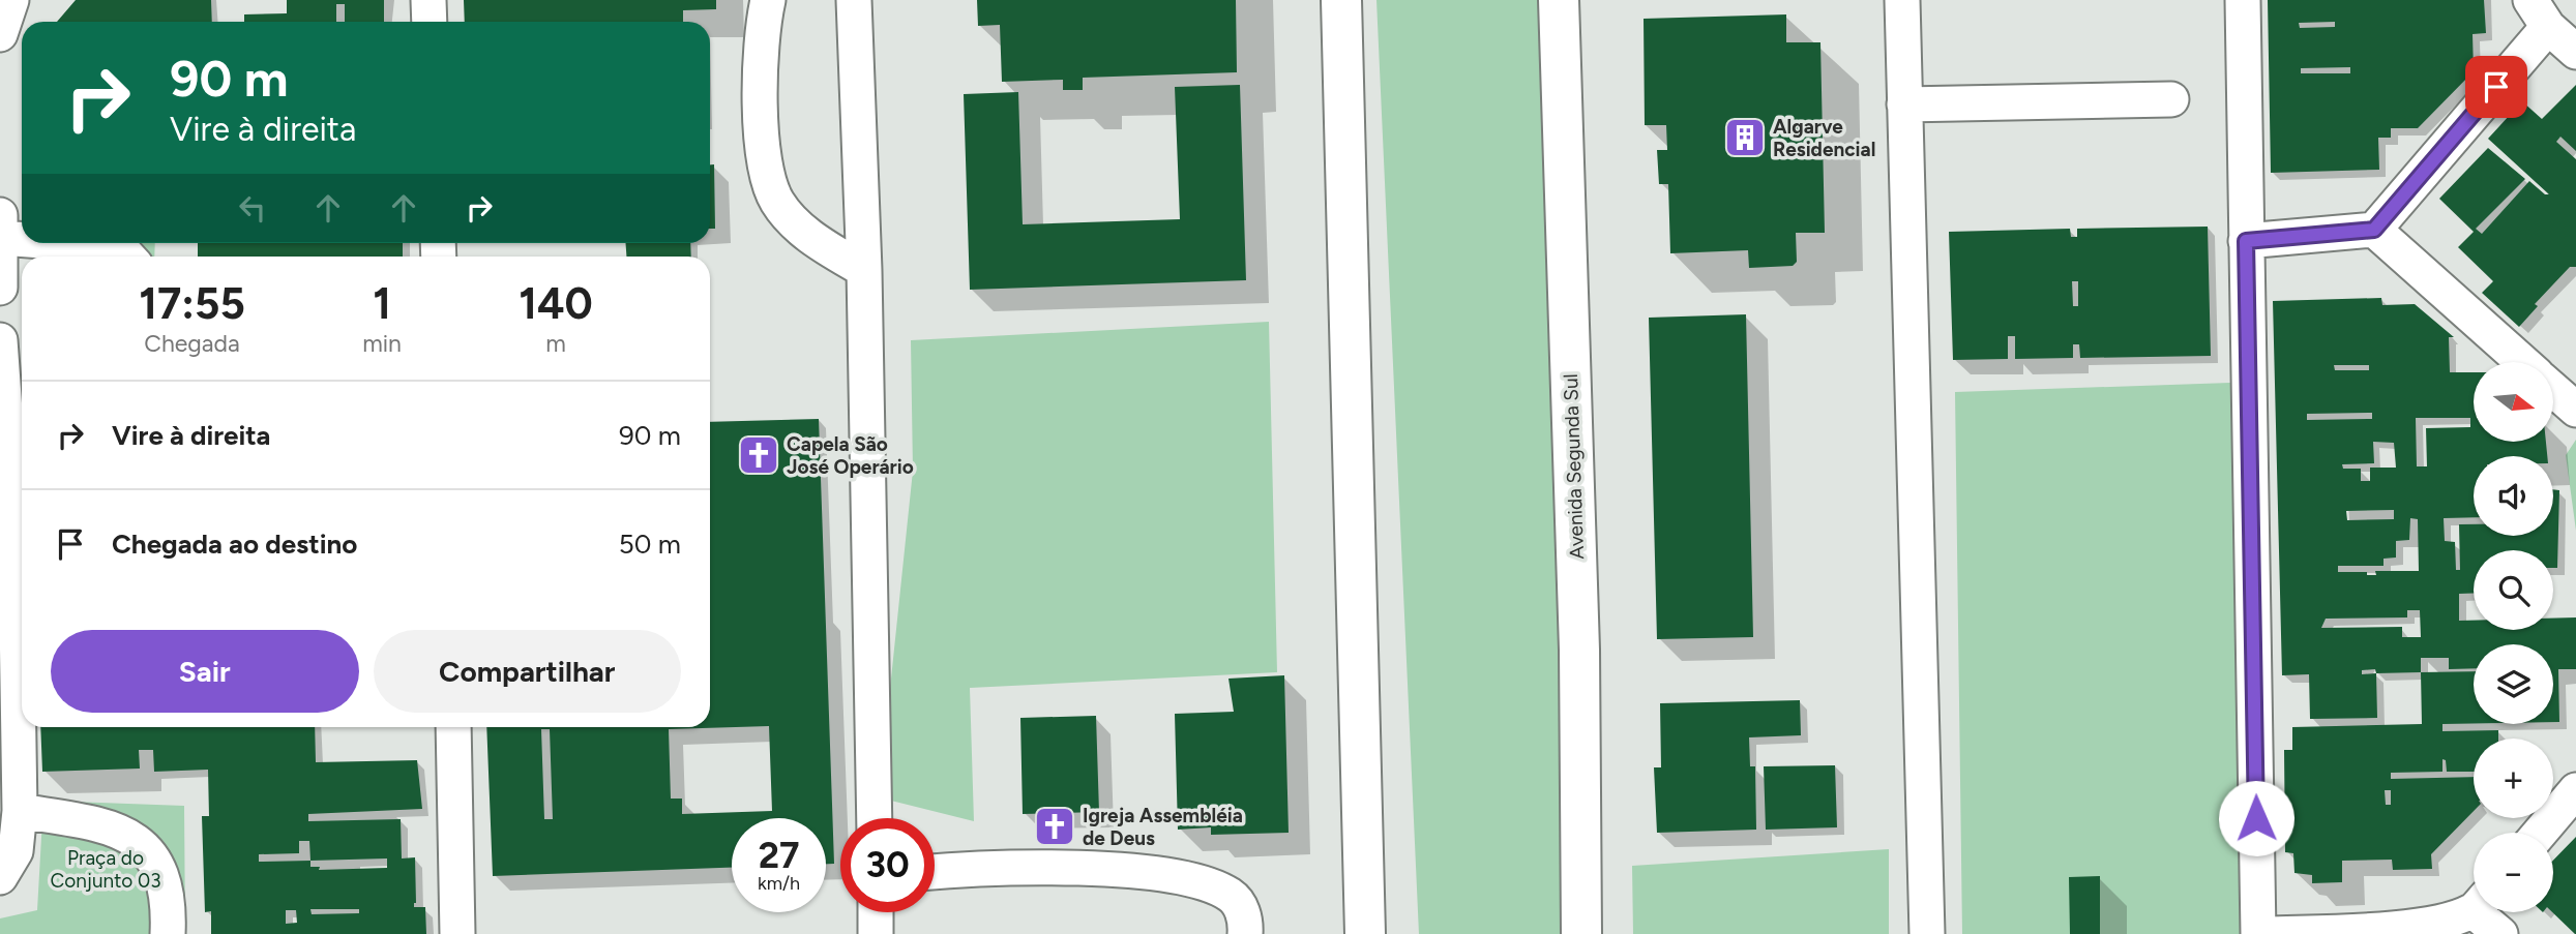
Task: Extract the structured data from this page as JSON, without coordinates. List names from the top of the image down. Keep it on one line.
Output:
{"streets":{"main road":["Avenida Segunda Sul"]},"parks":["Praça do Conjunto 03"],"places":{"building":["Algarve Residencial"],"church":["Capela São José Operário","Igreja Assembléia de Deus"]},"north":"right","page":{"turn":["90 m","Vire à direita"],"eta":["17:55","Chegada","1","min","140","m"],"map_buttons":["+","−"],"list":[{"name":"Vire à direita","value":"90 m"},{"name":"Chegada ao destino","value":"50 m"}],"buttons":["Sair","Compartilhar"],"speed":"27 km/h","limit":"30"}}
